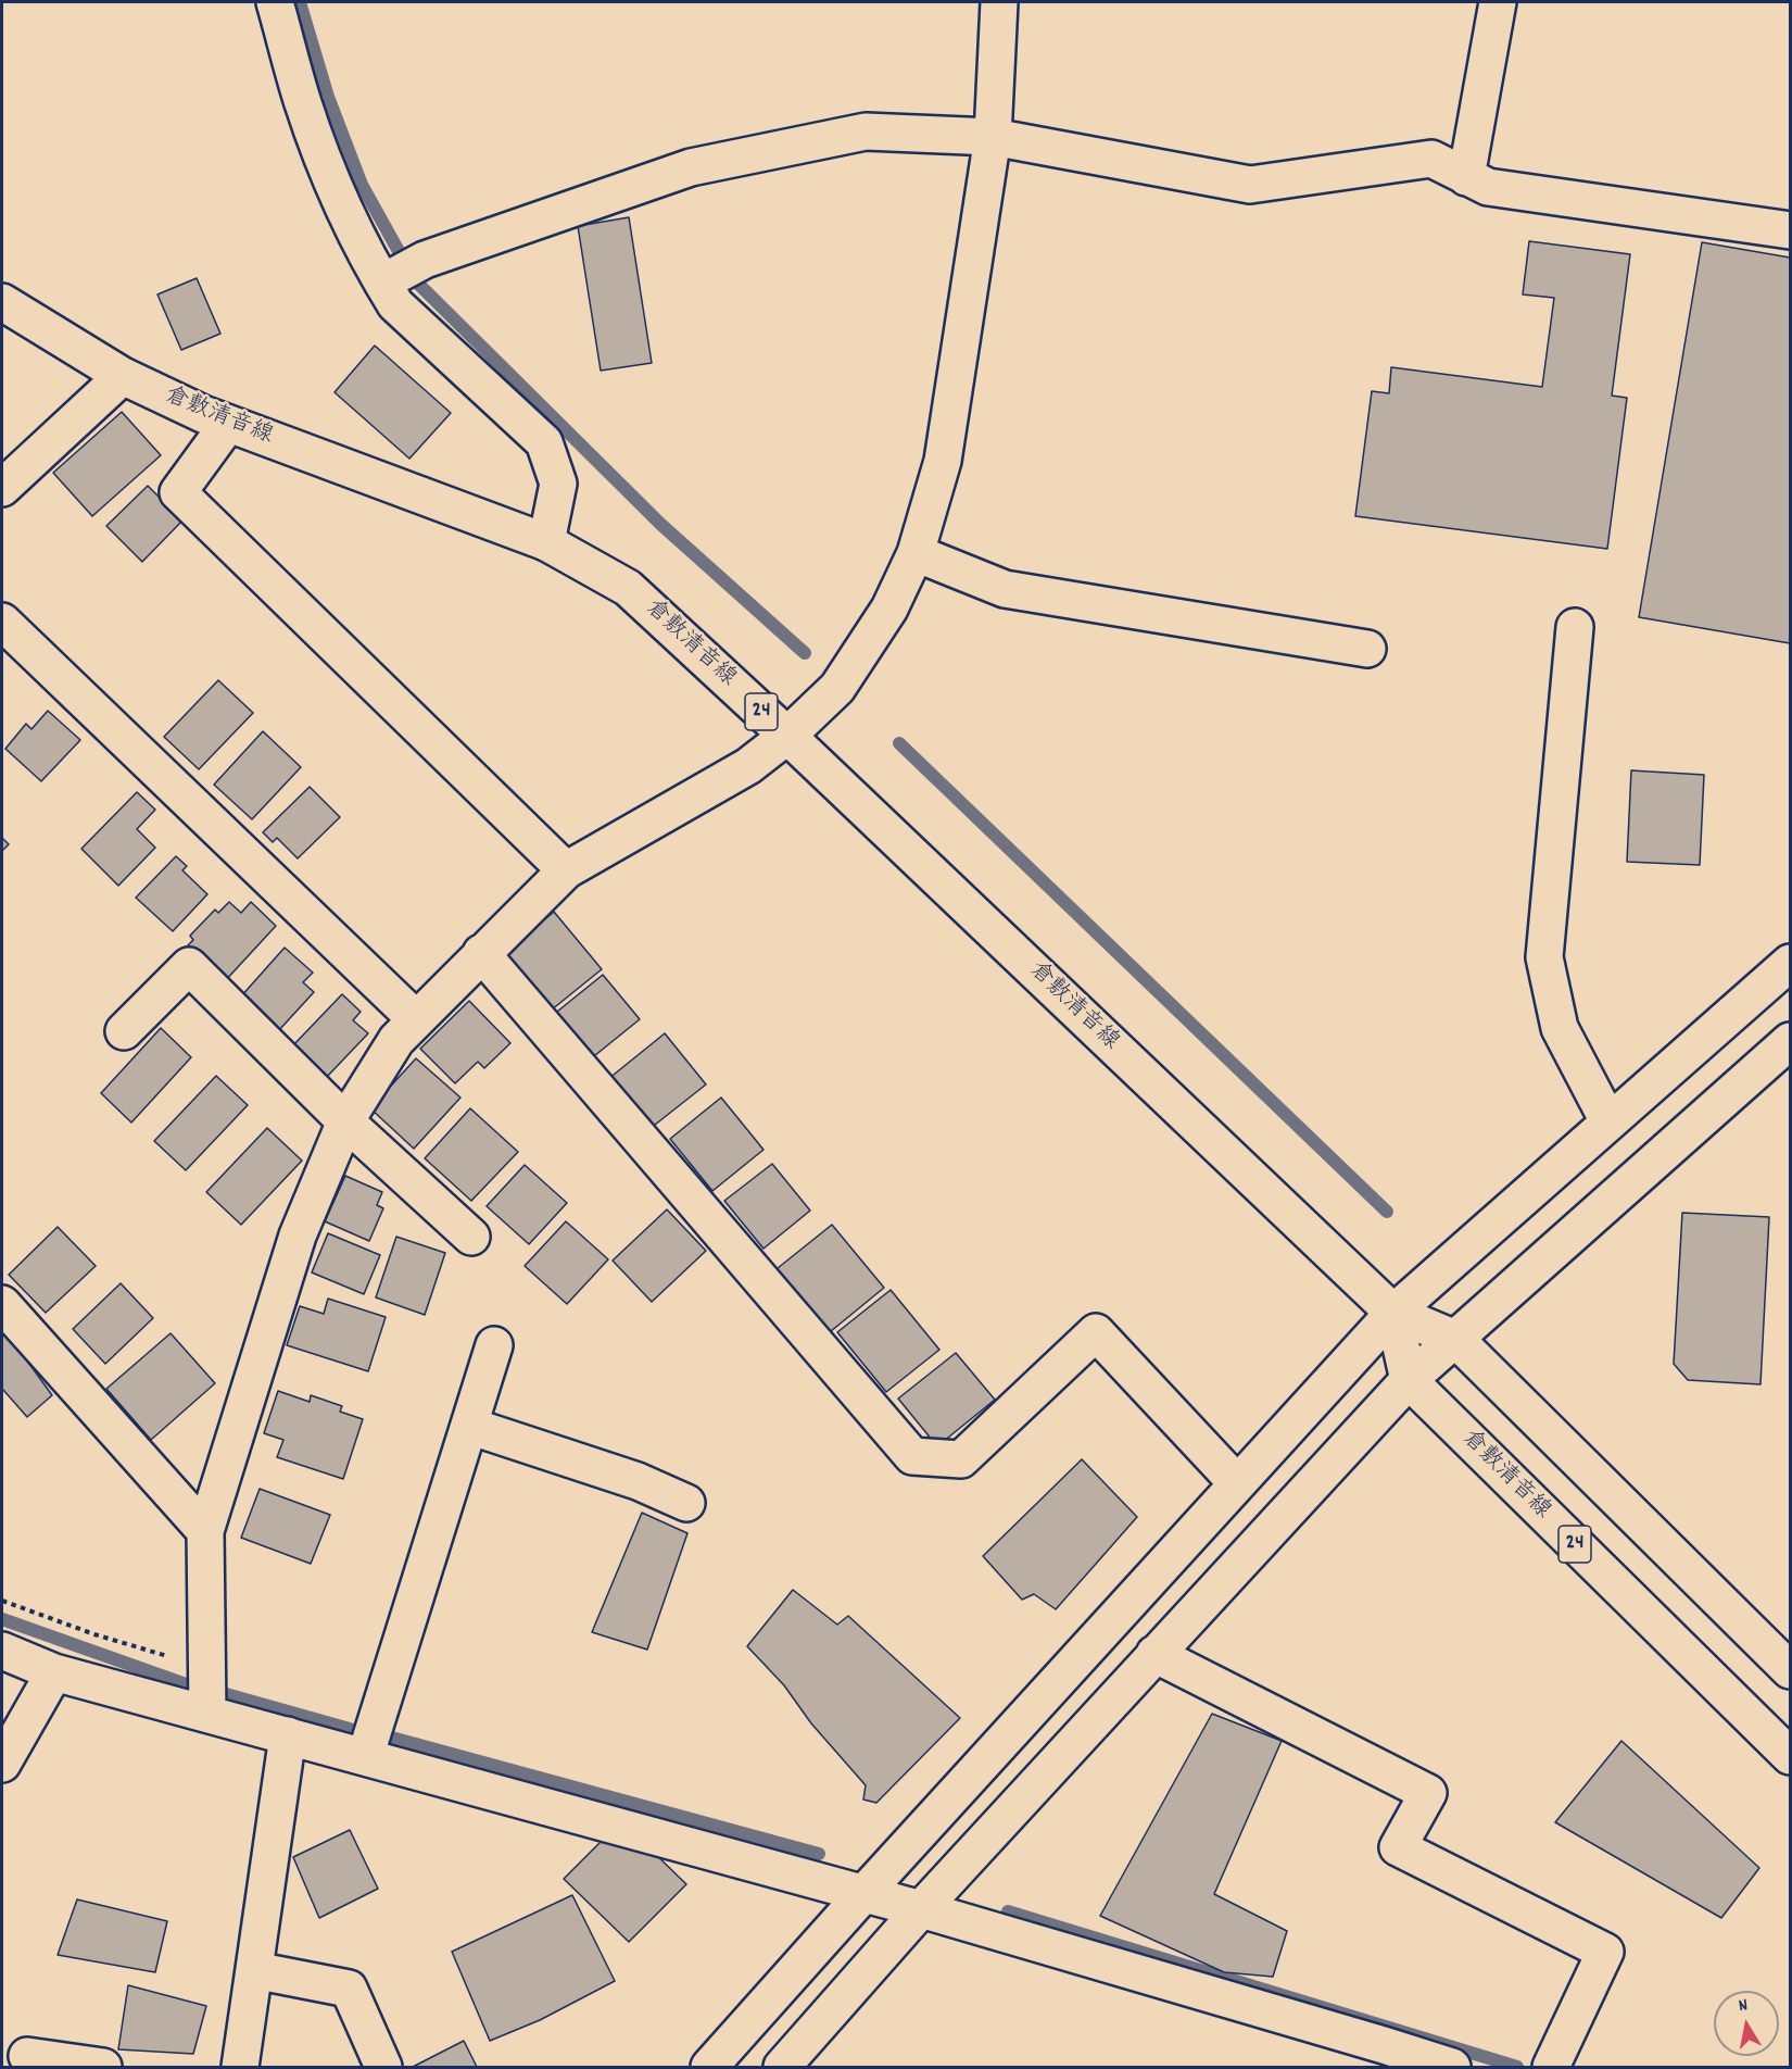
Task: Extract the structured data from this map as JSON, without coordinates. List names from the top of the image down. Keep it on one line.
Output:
{"streets":{"street":["倉敷清音線","24"]},"north":"top"}
